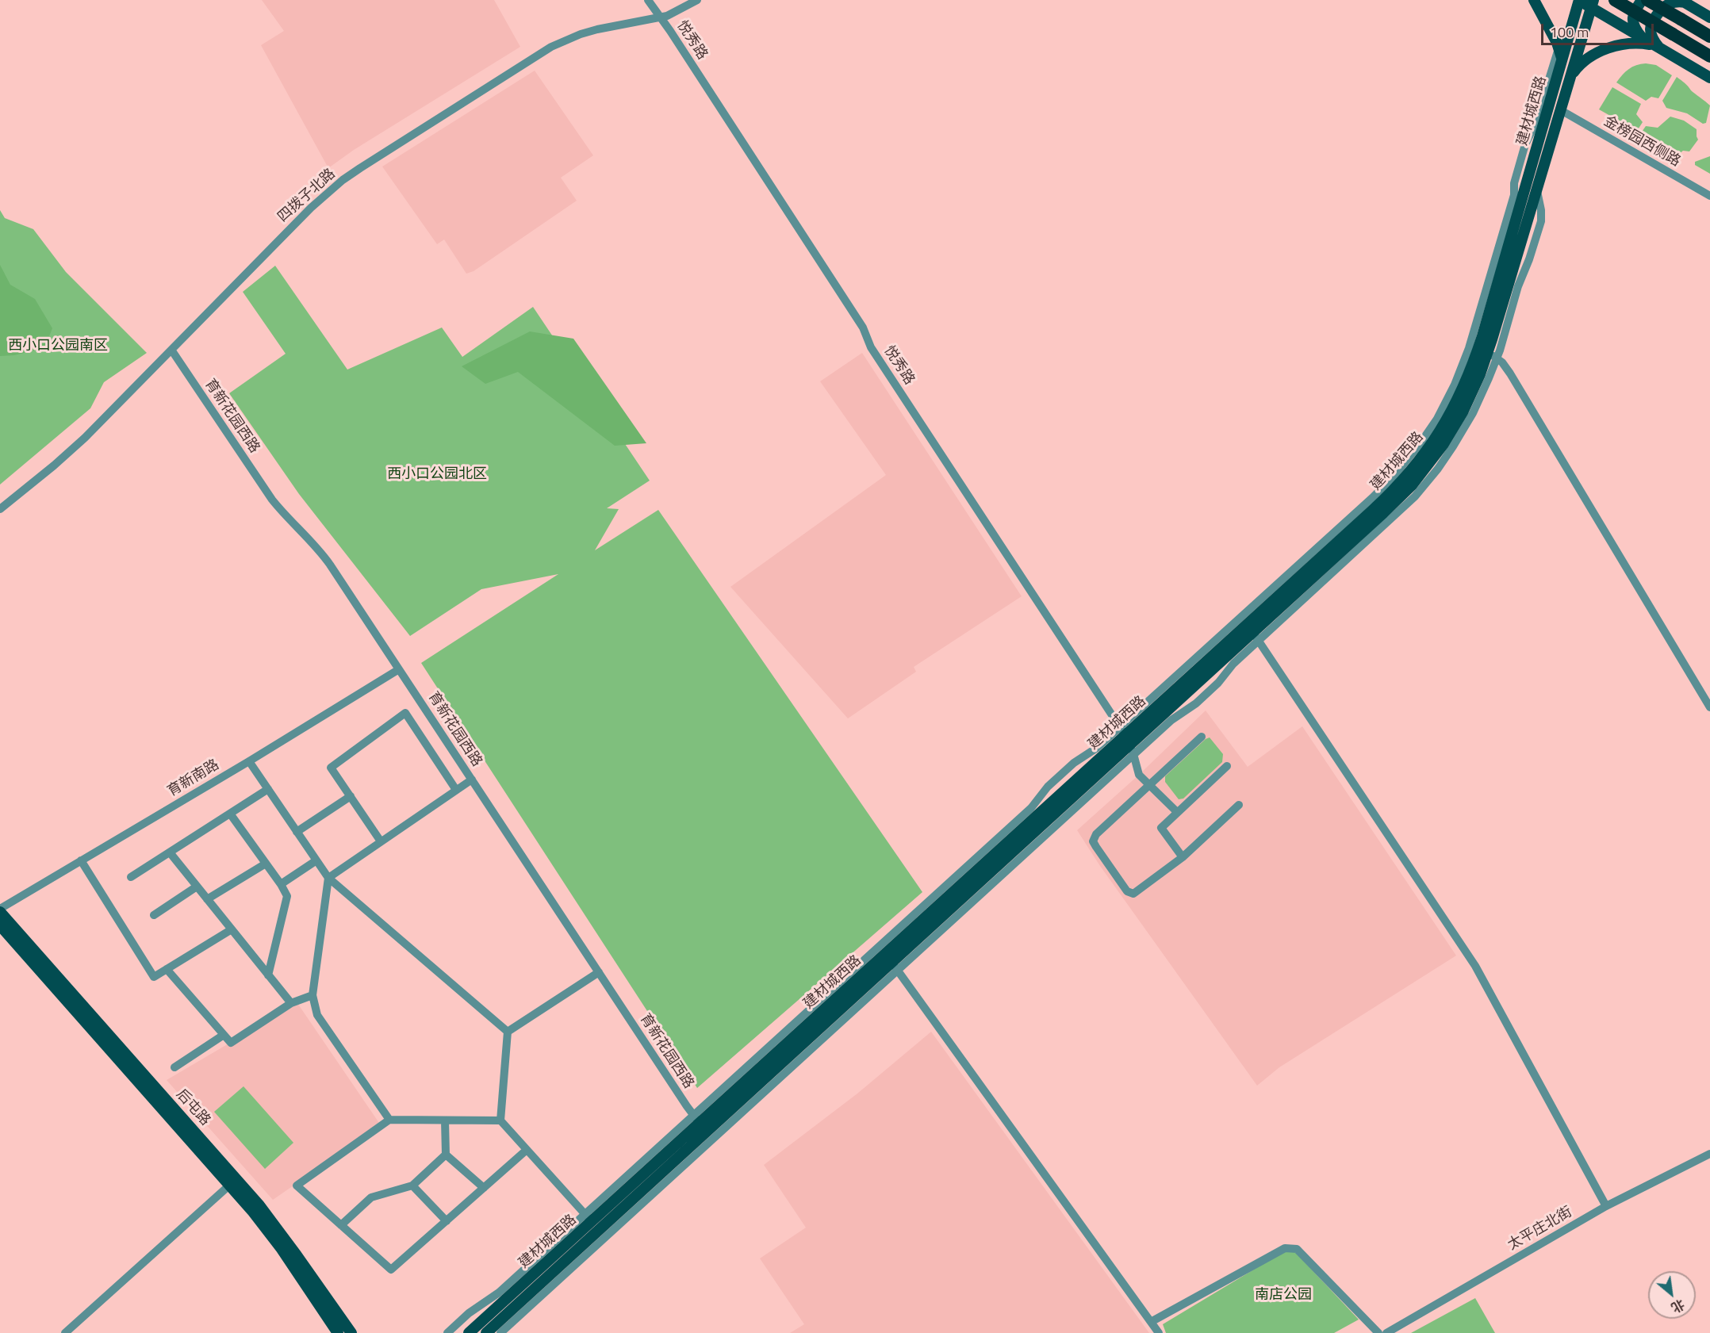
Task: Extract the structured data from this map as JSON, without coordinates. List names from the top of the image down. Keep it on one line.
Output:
{"streets":{"main road":["建材城西路","后屯路"],"street":["悦秀路","金榜园西侧路","四拨子北路","育新花园西路","育新南路","太平庄北街"]},"crossings":[["悦秀路","建材城西路"],["悦秀路","四拨子北路"],["建材城西路","金榜园西侧路"],["建材城西路","育新花园西路"],["四拨子北路","育新花园西路"],["育新花园西路","育新南路"],["育新南路","后屯路"]],"parks":["西小口公园南区","西小口公园北区","南店公园"],"scale_bar":"100 m","north":"bottom right"}
